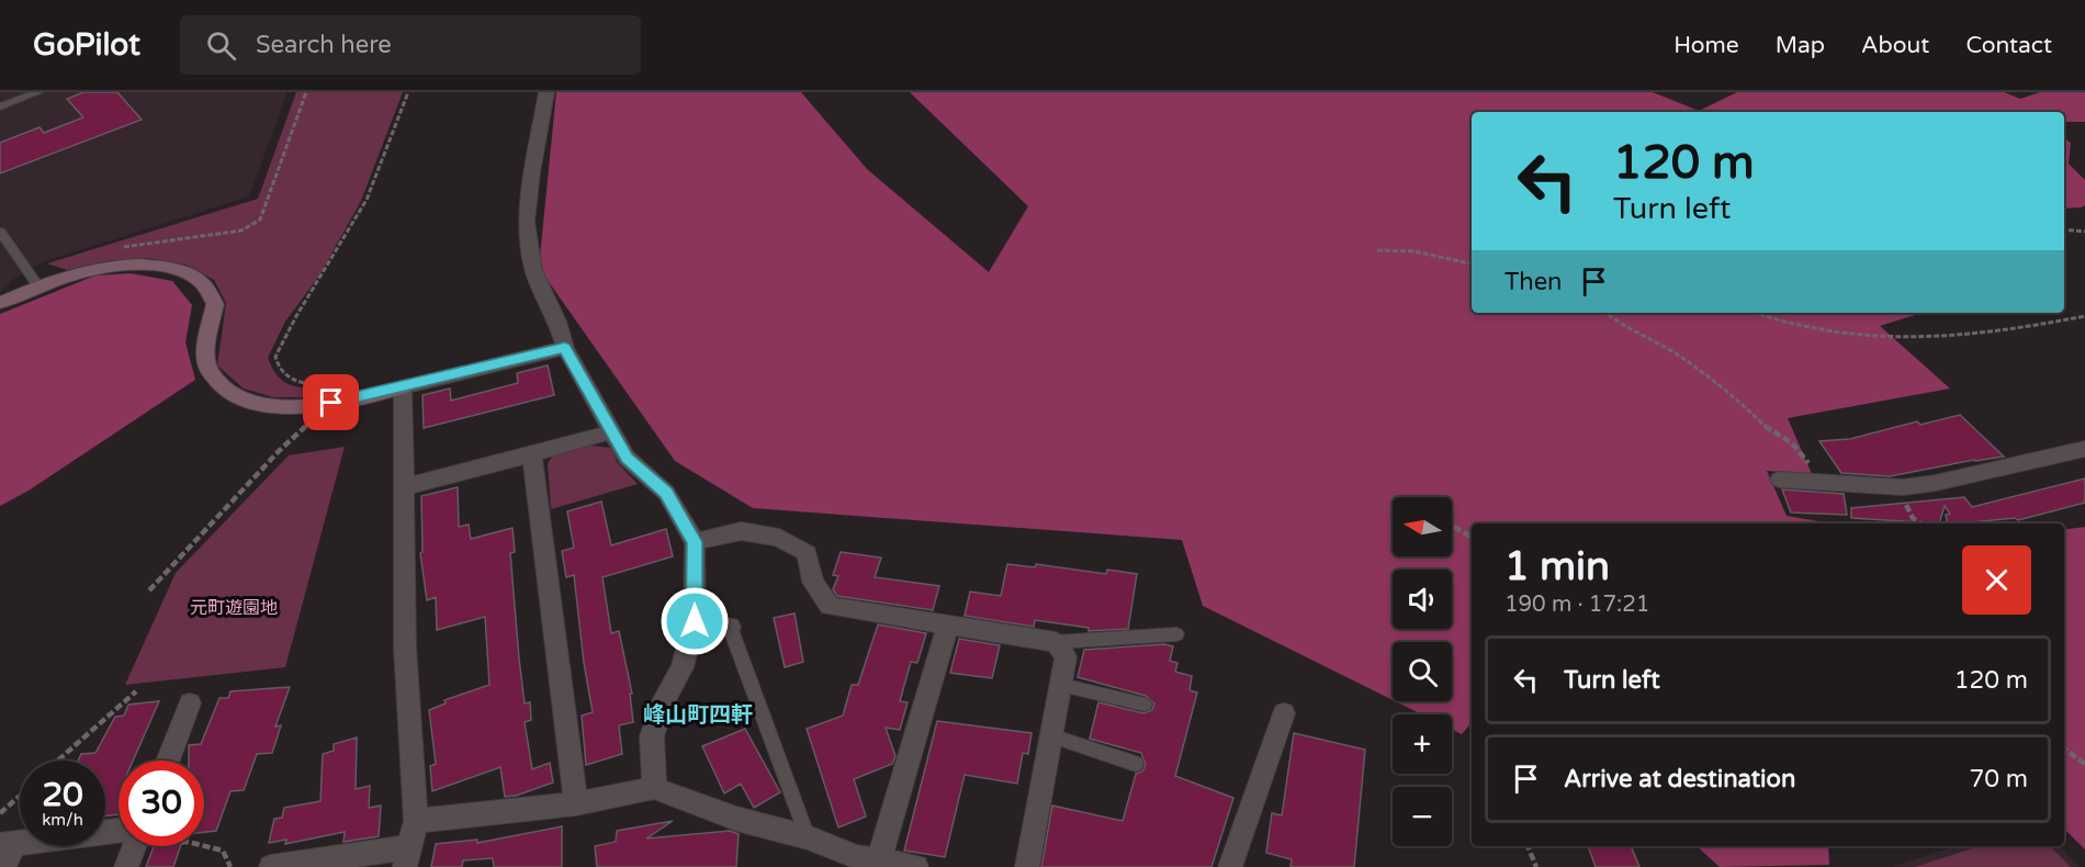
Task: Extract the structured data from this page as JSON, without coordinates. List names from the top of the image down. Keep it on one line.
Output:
{"districts":["峰山町四軒"],"parks":["元町遊園地"],"north":"left","page":{"header":"GoPilot","search":"Search here","nav":["Home","Map","About","Contact"],"turn":["120 m","Turn left"],"then":"Then","map_buttons":["+","−"],"heading":["1 min","190 m · 17:21"],"list":[{"name":"Turn left","value":"120 m"},{"name":"Arrive at destination","value":"70 m"}],"speed":"20 km/h","limit":"30"}}
